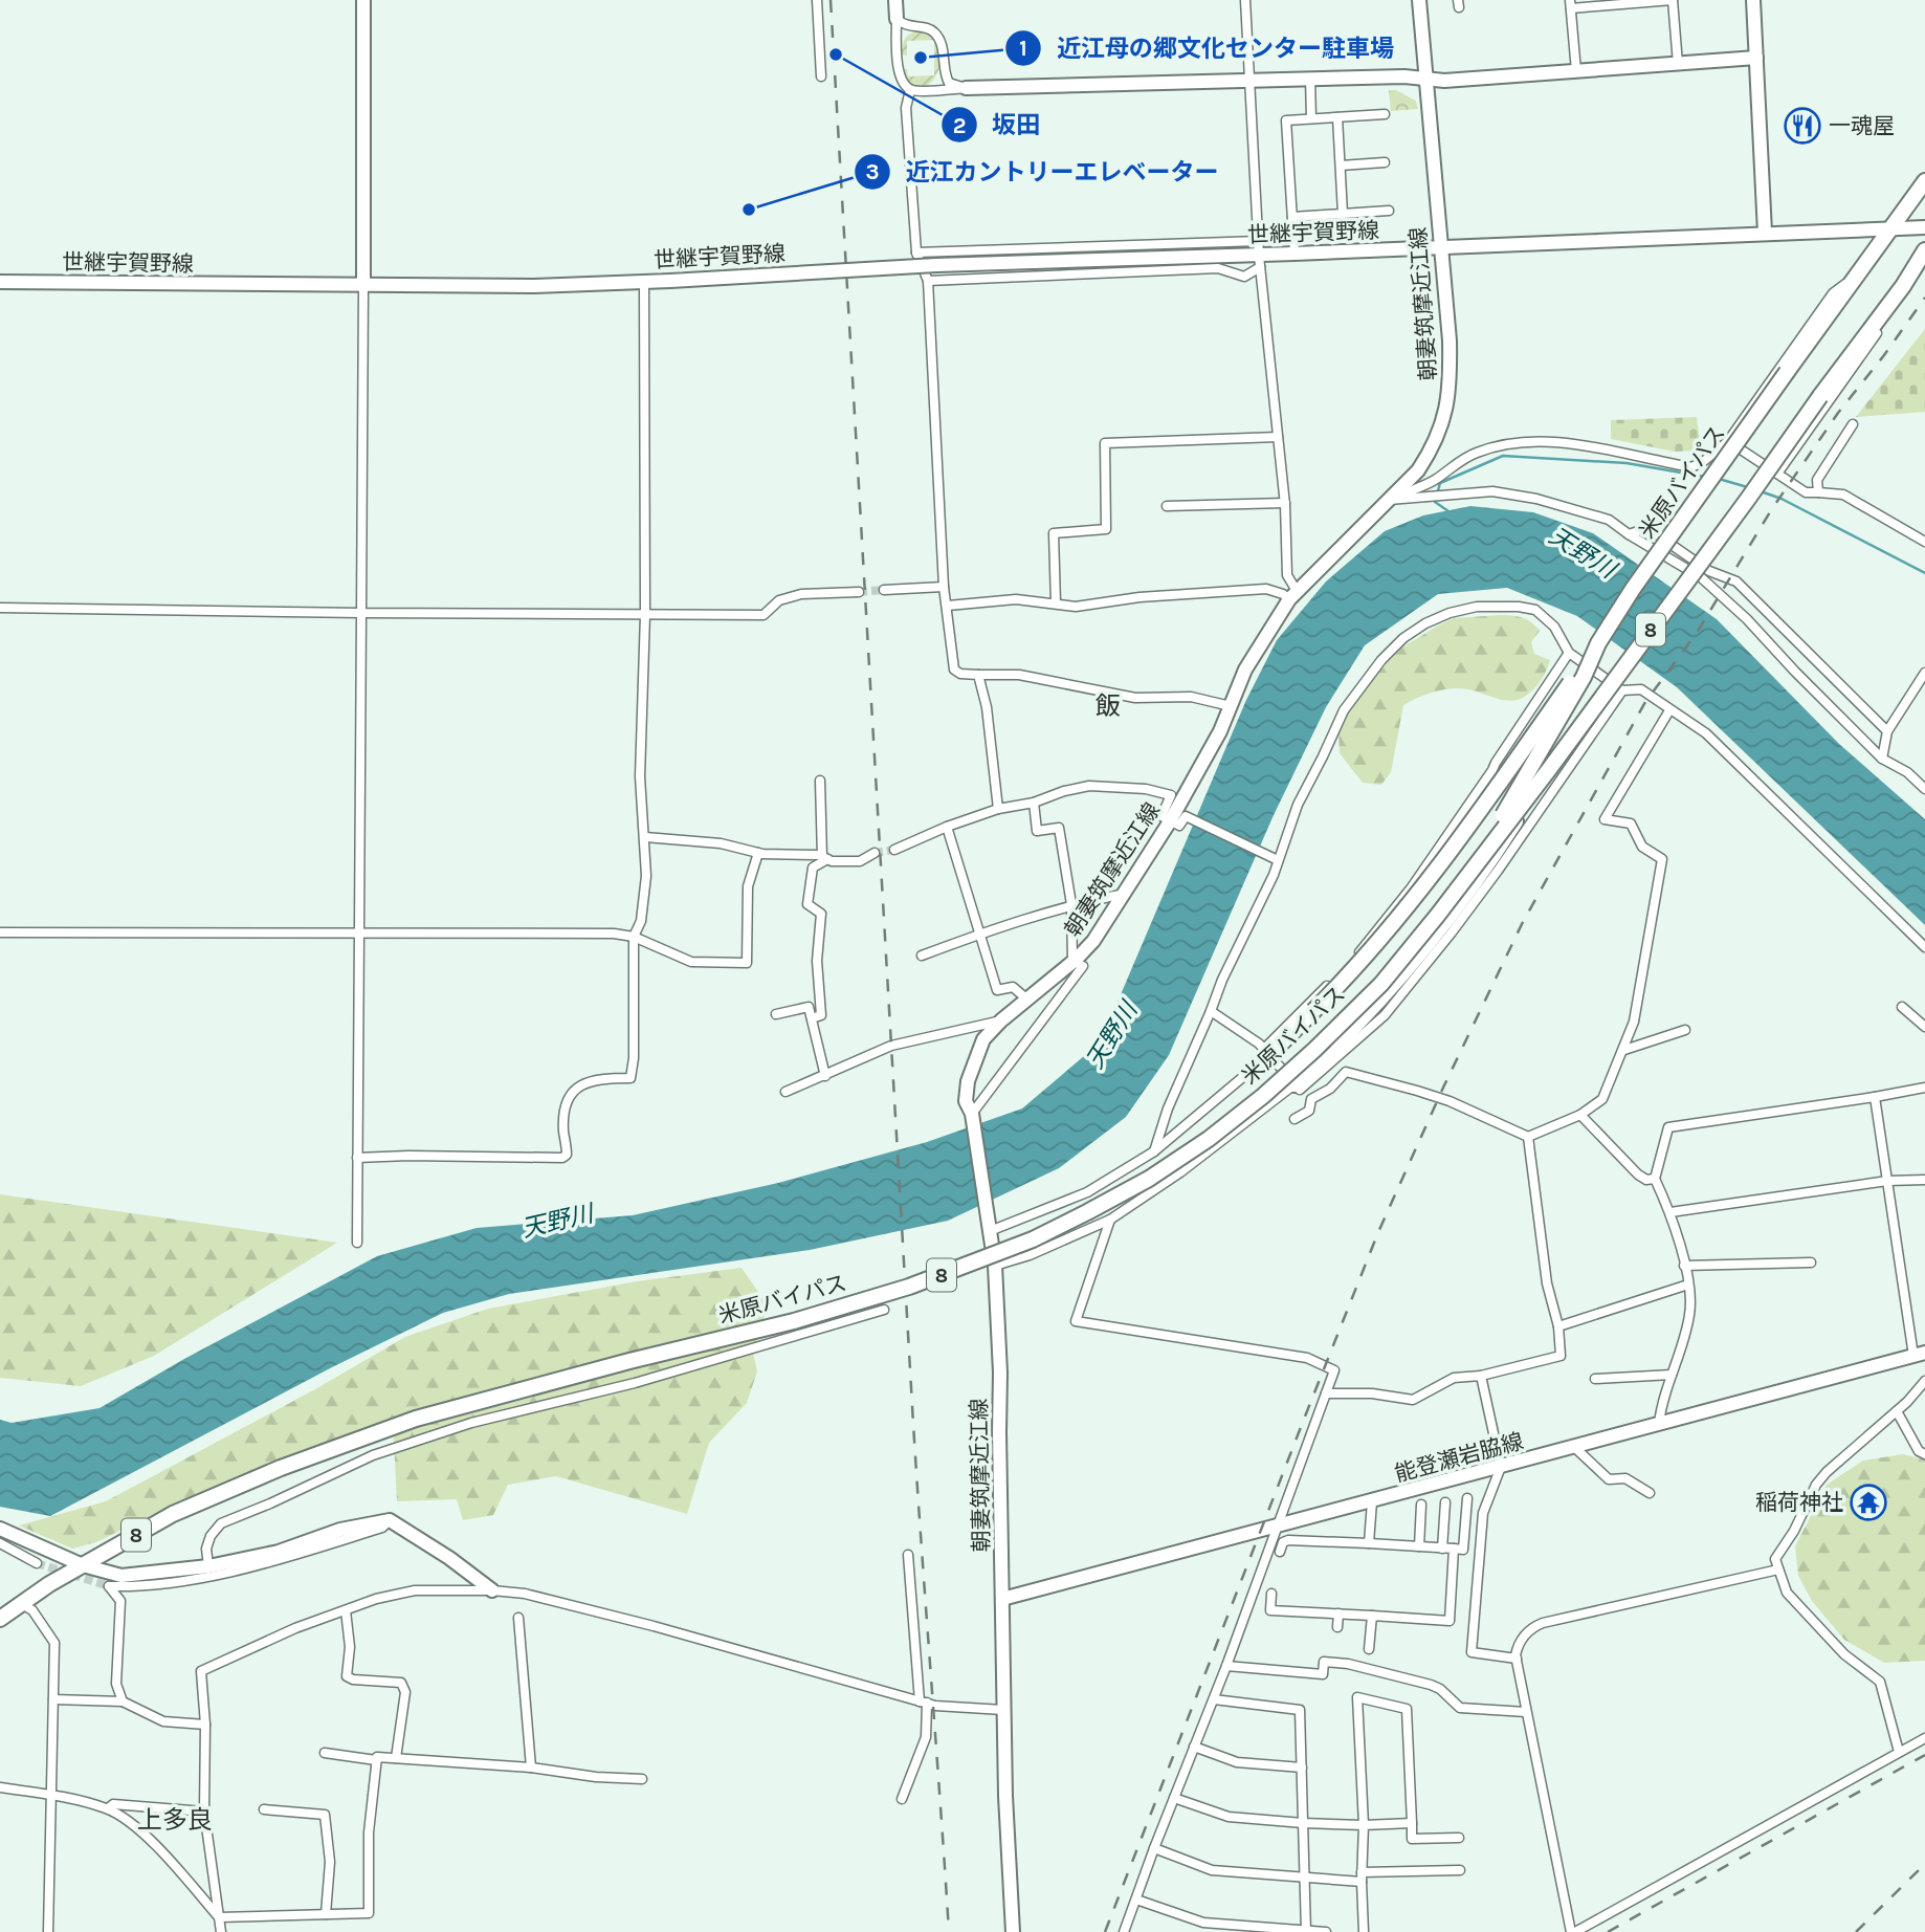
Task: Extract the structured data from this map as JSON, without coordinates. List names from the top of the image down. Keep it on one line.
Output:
{"streets":{"highway":["米原バイパス","8"],"main road":["世継宇賀野線","朝妻筑摩近江線","能登瀬岩脇線"]},"crossings":[["世継宇賀野線","朝妻筑摩近江線"],["世継宇賀野線","米原バイパス"],["朝妻筑摩近江線","能登瀬岩脇線"]],"districts":["飯","上多良"],"water":["天野川"],"places":{"other":["坂田","近江母の郷文化センター駐車場","近江カントリーエレベーター"],"restaurant":["一魂屋"],"temple":["稲荷神社"]}}
